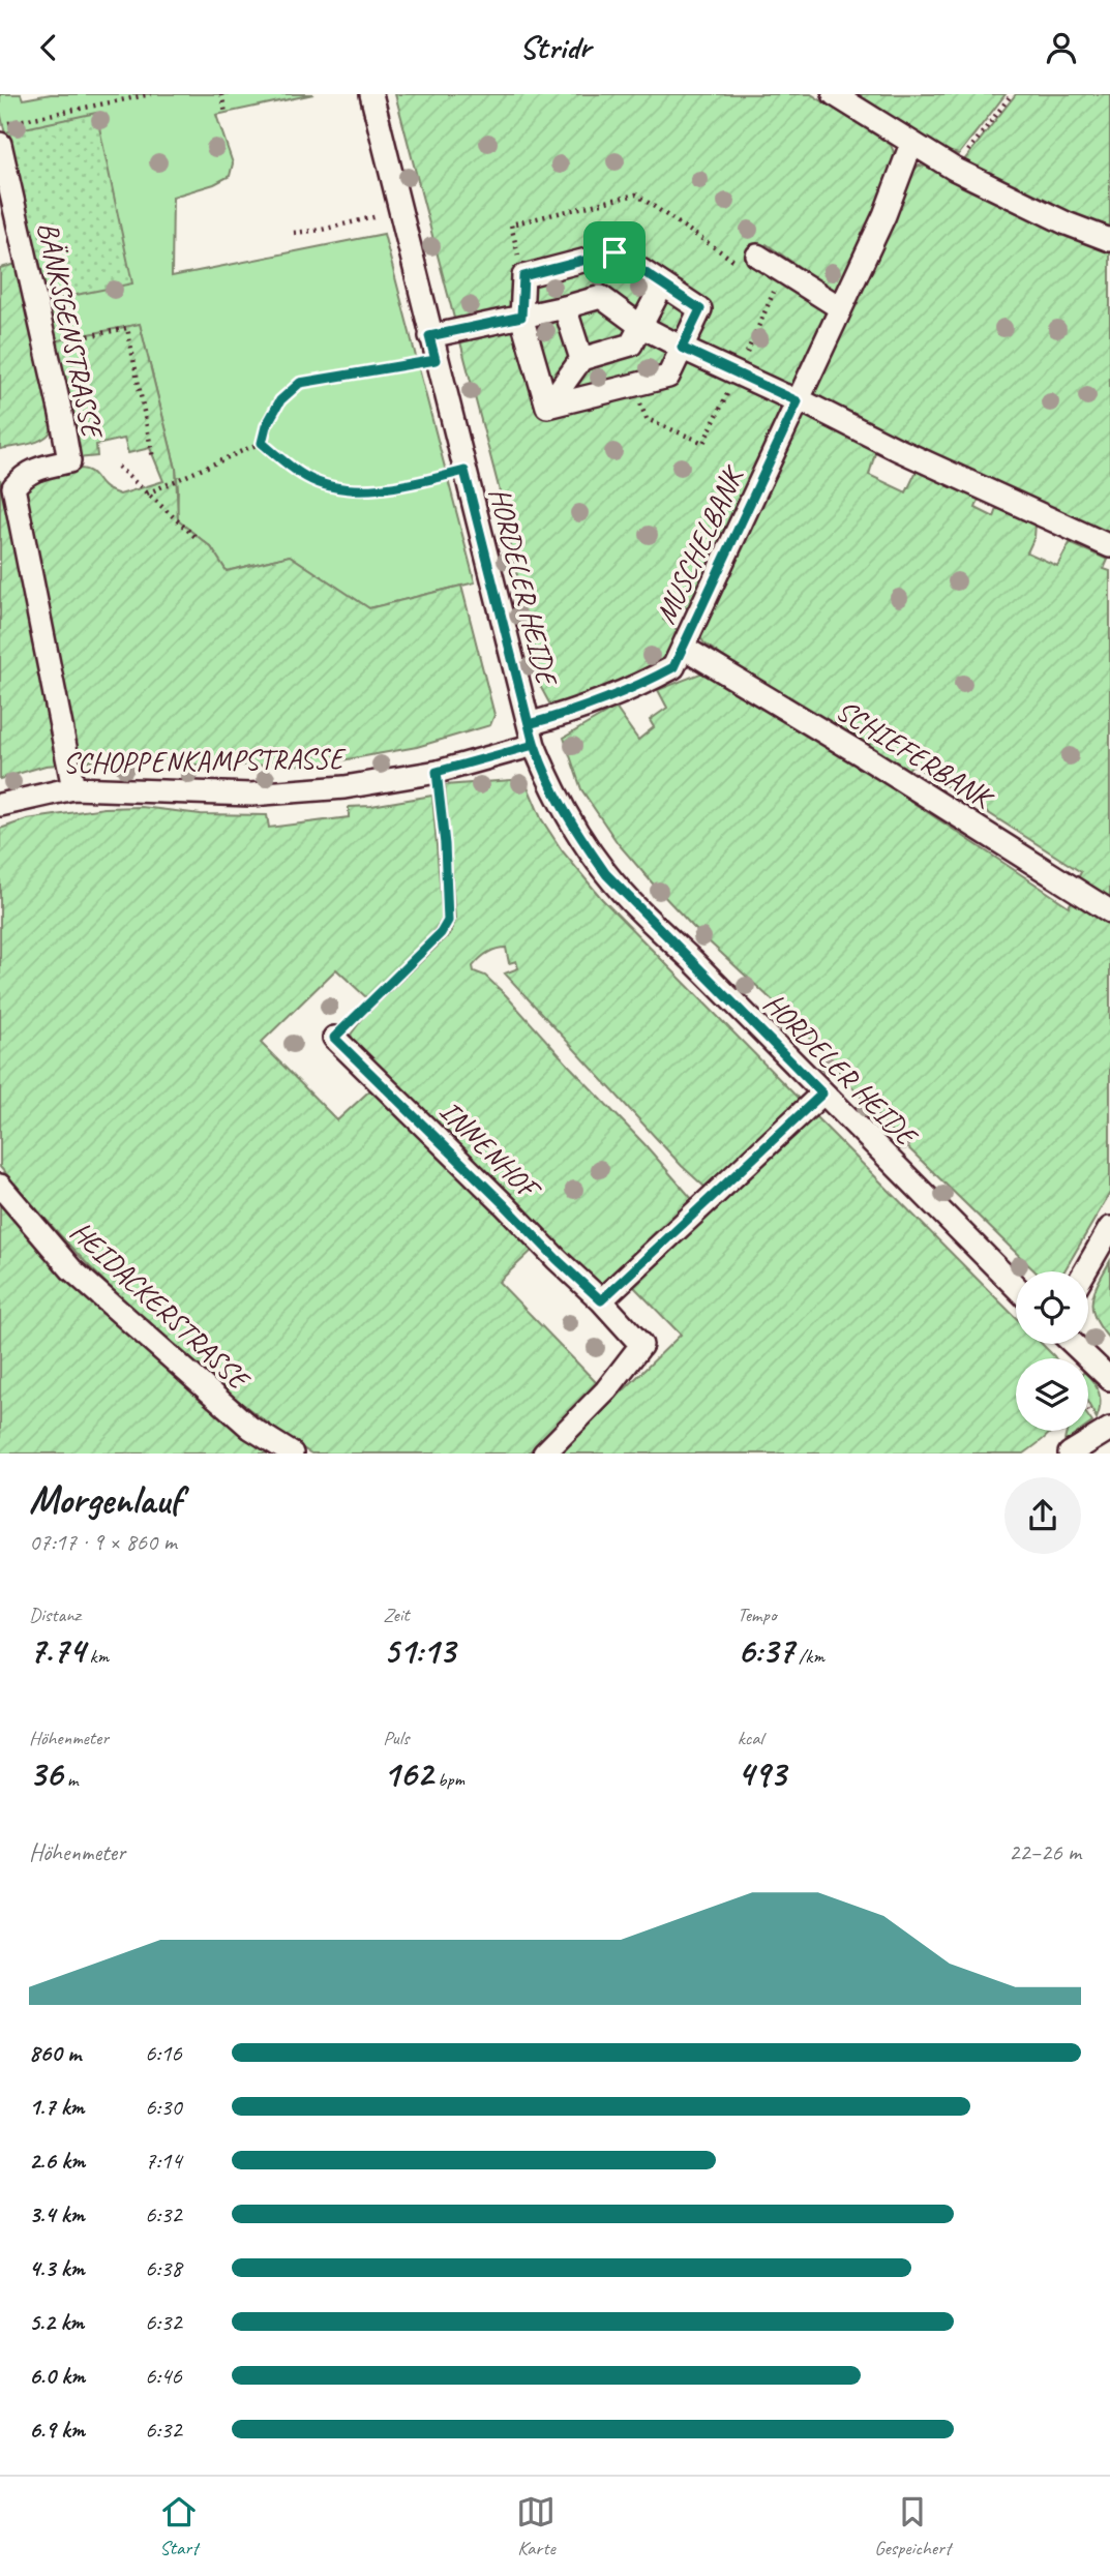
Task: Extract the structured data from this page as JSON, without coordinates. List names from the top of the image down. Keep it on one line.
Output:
{"streets":{"street":["BÄNKSGENSTRASSE","MUSCHELBANK","HORDELER HEIDE","SCHIEFERBANK","SCHOPPENKAMPSTRASSE","INNENHOF","HEIDACKERSTRASSE"]},"crossings":[["BÄNKSGENSTRASSE","SCHOPPENKAMPSTRASSE"],["MUSCHELBANK","HORDELER HEIDE"],["MUSCHELBANK","SCHIEFERBANK"],["MUSCHELBANK","SCHOPPENKAMPSTRASSE"],["HORDELER HEIDE","SCHOPPENKAMPSTRASSE"]],"page":{"header":"Stridr","heading":["Morgenlauf","07:17 · 9 × 860 m"],"stats":[["Distanz","7.74 km"],["Zeit","51:13"],["Tempo","6:37 /km"],["Höhenmeter","36 m"],["Puls","162 bpm"],["kcal","493"]],"chart":["Höhenmeter","22–26 m"],"list":[{"name":"860 m","note":"6:16"},{"name":"1.7 km","note":"6:30"},{"name":"2.6 km","note":"7:14"},{"name":"3.4 km","note":"6:32"},{"name":"4.3 km","note":"6:38"},{"name":"5.2 km","note":"6:32"},{"name":"6.0 km","note":"6:46"},{"name":"6.9 km","note":"6:32"}],"tabs":["Start","Karte","Gespeichert"]}}
